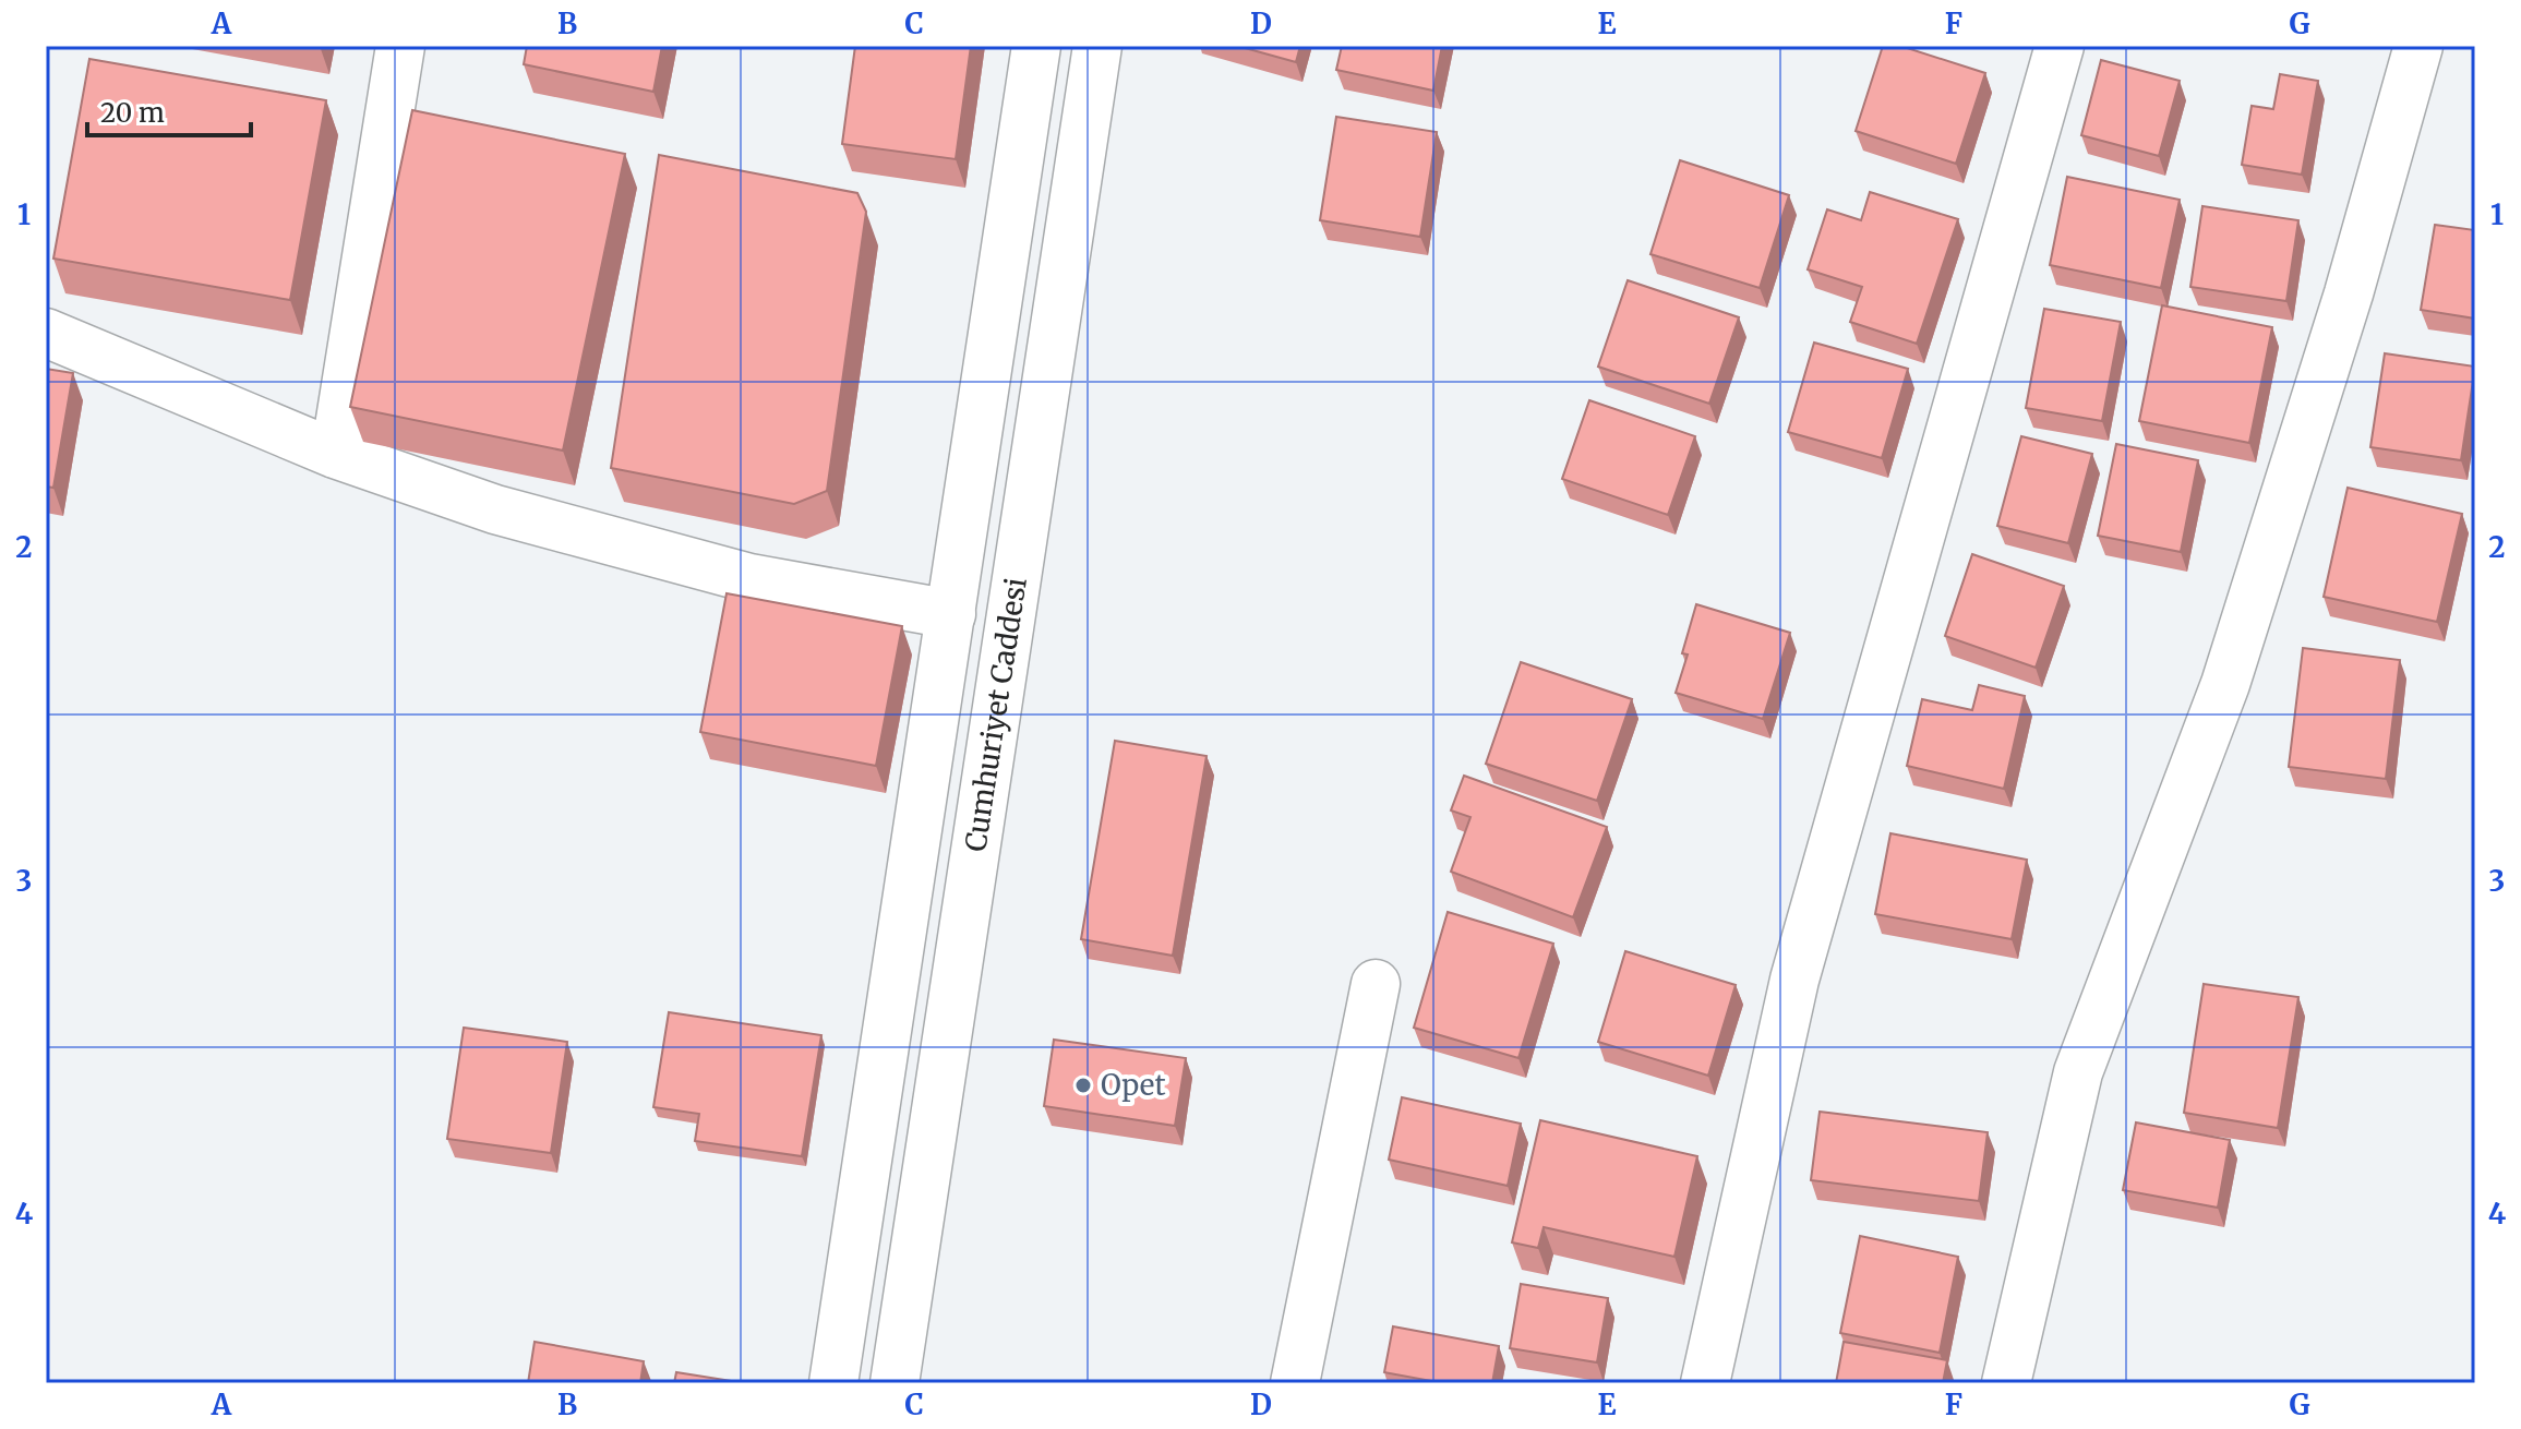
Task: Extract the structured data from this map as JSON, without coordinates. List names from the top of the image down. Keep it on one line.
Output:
{"streets":{"street":["Cumhuriyet Caddesi"]},"places":["Opet"],"scale_bar":"20 m","grid":{"columns":["A","B","C","D","E","F","G"],"rows":["1","2","3","4"]}}
